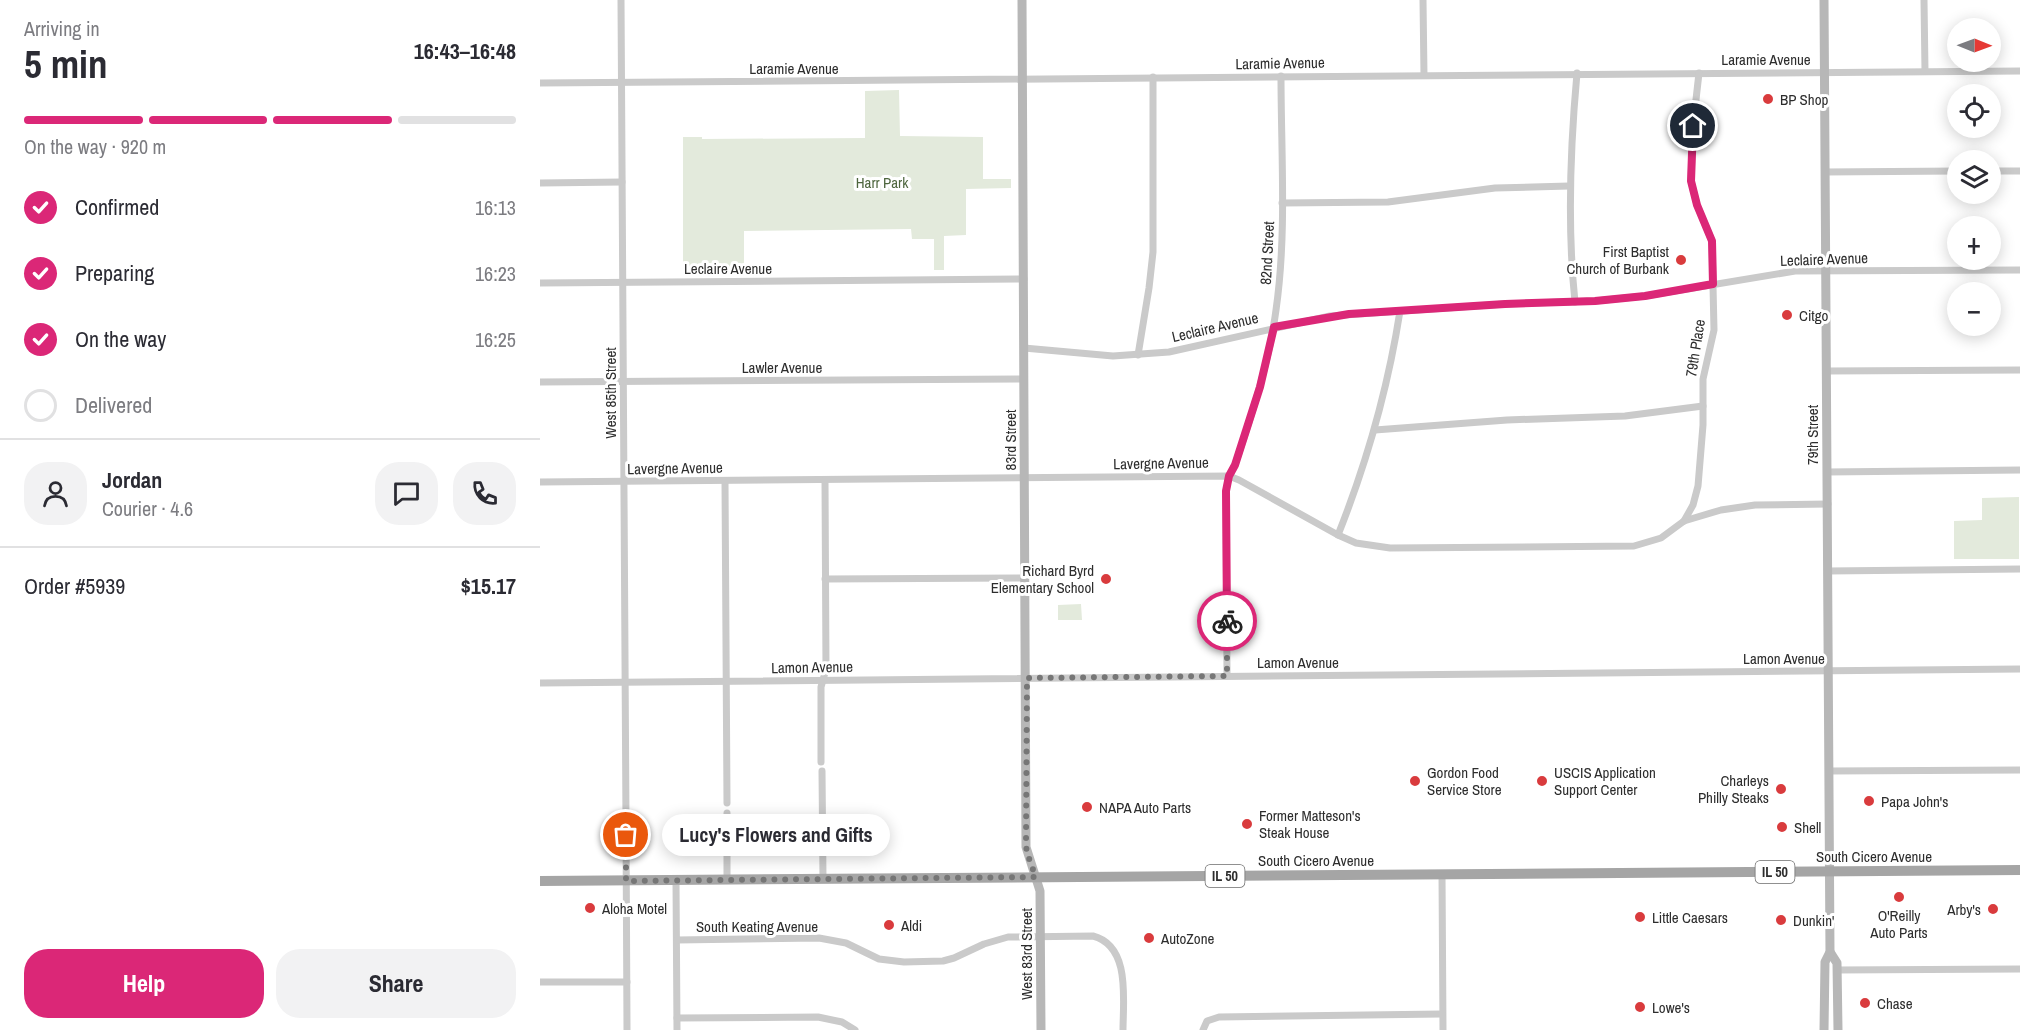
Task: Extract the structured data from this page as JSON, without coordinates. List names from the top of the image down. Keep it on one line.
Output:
{"streets":{"main road":["79th Street","83rd Street","South Cicero Avenue","IL 50","West 83rd Street"],"street":["Laramie Avenue","82nd Street","Leclaire Avenue","79th Place","Lawler Avenue","West 85th Street","Lavergne Avenue","Lamon Avenue","South Keating Avenue"]},"crossings":[["Laramie Avenue","82nd Street"],["Laramie Avenue","79th Place"],["Laramie Avenue","West 85th Street"],["Laramie Avenue","79th Street"],["Laramie Avenue","83rd Street"],["82nd Street","Leclaire Avenue"],["82nd Street","Lavergne Avenue"],["82nd Street","Lamon Avenue"],["Leclaire Avenue","79th Place"],["Leclaire Avenue","West 85th Street"],["Leclaire Avenue","79th Street"],["Leclaire Avenue","83rd Street"],["79th Place","Lavergne Avenue"],["Lawler Avenue","West 85th Street"],["Lawler Avenue","83rd Street"],["West 85th Street","Lavergne Avenue"],["West 85th Street","Lamon Avenue"],["West 85th Street","South Cicero Avenue"],["79th Street","Lavergne Avenue"],["79th Street","Lamon Avenue"],["79th Street","South Cicero Avenue"],["83rd Street","Lavergne Avenue"],["83rd Street","Lamon Avenue"],["83rd Street","South Cicero Avenue"],["83rd Street","West 83rd Street"],["South Cicero Avenue","West 83rd Street"],["South Keating Avenue","West 83rd Street"]],"parks":["Harr Park"],"places":["BP Shop","First Baptist Church of Burbank","Citgo","Richard Byrd Elementary School","Gordon Food Service Store","USCIS Application Support Center","Charleys Philly Steaks","Papa John's","NAPA Auto Parts","Former Matteson's Steak House","Shell","Lucy's Flowers and Gifts","O'Reilly Auto Parts","Aloha Motel","Arby's","Little Caesars","Dunkin'","Aldi","AutoZone","Chase","Lowe's"],"north":"right","page":{"heading":["5 min","Arriving in","16:43–16:48"],"panel":["Jordan","Courier · 4.6","Order #5939","$15.17"],"map_buttons":["+","−"],"bar":"On the way · 920 m","list":[["Confirmed","16:13"],["Preparing","16:23"],["On the way","16:25"],"Delivered"],"bubble":"Lucy's Flowers and Gifts","buttons":["Help","Share"]}}
